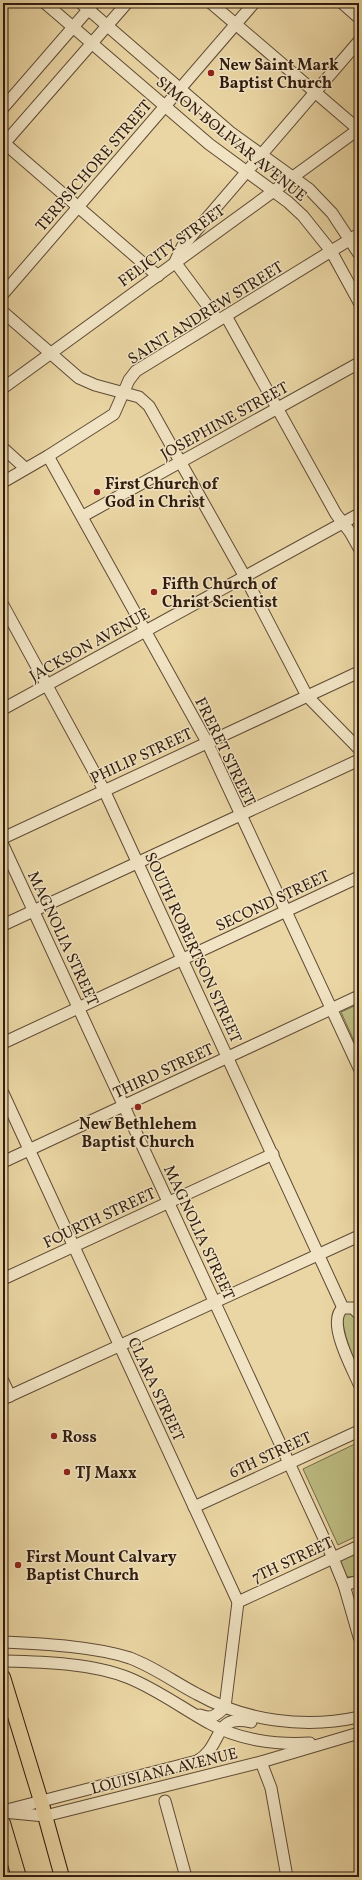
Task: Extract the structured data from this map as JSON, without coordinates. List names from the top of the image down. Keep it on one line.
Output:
{"streets":{"street":["SIMON BOLIVAR AVENUE","TERPSICHORE STREET","FELICITY STREET","SAINT ANDREW STREET","JOSEPHINE STREET","JACKSON AVENUE","FRERET STREET","PHILIP STREET","SECOND STREET","MAGNOLIA STREET","SOUTH ROBERTSON STREET","THIRD STREET","FOURTH STREET","CLARA STREET","6TH STREET","7TH STREET","LOUISIANA AVENUE"]},"crossings":[["SIMON BOLIVAR AVENUE","TERPSICHORE STREET"],["SIMON BOLIVAR AVENUE","FELICITY STREET"],["SIMON BOLIVAR AVENUE","SAINT ANDREW STREET"],["SAINT ANDREW STREET","FRERET STREET"],["JOSEPHINE STREET","FRERET STREET"],["JACKSON AVENUE","FRERET STREET"],["JACKSON AVENUE","SOUTH ROBERTSON STREET"],["FRERET STREET","PHILIP STREET"],["FRERET STREET","SECOND STREET"],["FRERET STREET","THIRD STREET"],["PHILIP STREET","SOUTH ROBERTSON STREET"],["SECOND STREET","MAGNOLIA STREET"],["SECOND STREET","SOUTH ROBERTSON STREET"],["MAGNOLIA STREET","THIRD STREET"],["MAGNOLIA STREET","FOURTH STREET"],["MAGNOLIA STREET","6TH STREET"],["MAGNOLIA STREET","7TH STREET"],["SOUTH ROBERTSON STREET","THIRD STREET"],["SOUTH ROBERTSON STREET","FOURTH STREET"],["THIRD STREET","CLARA STREET"],["FOURTH STREET","CLARA STREET"],["CLARA STREET","6TH STREET"],["CLARA STREET","7TH STREET"]],"places":["New Saint Mark Baptist Church","First Church of God in Christ","Fifth Church of Christ Scientist","New Bethlehem Baptist Church","Ross","TJ Maxx","First Mount Calvary Baptist Church"]}
